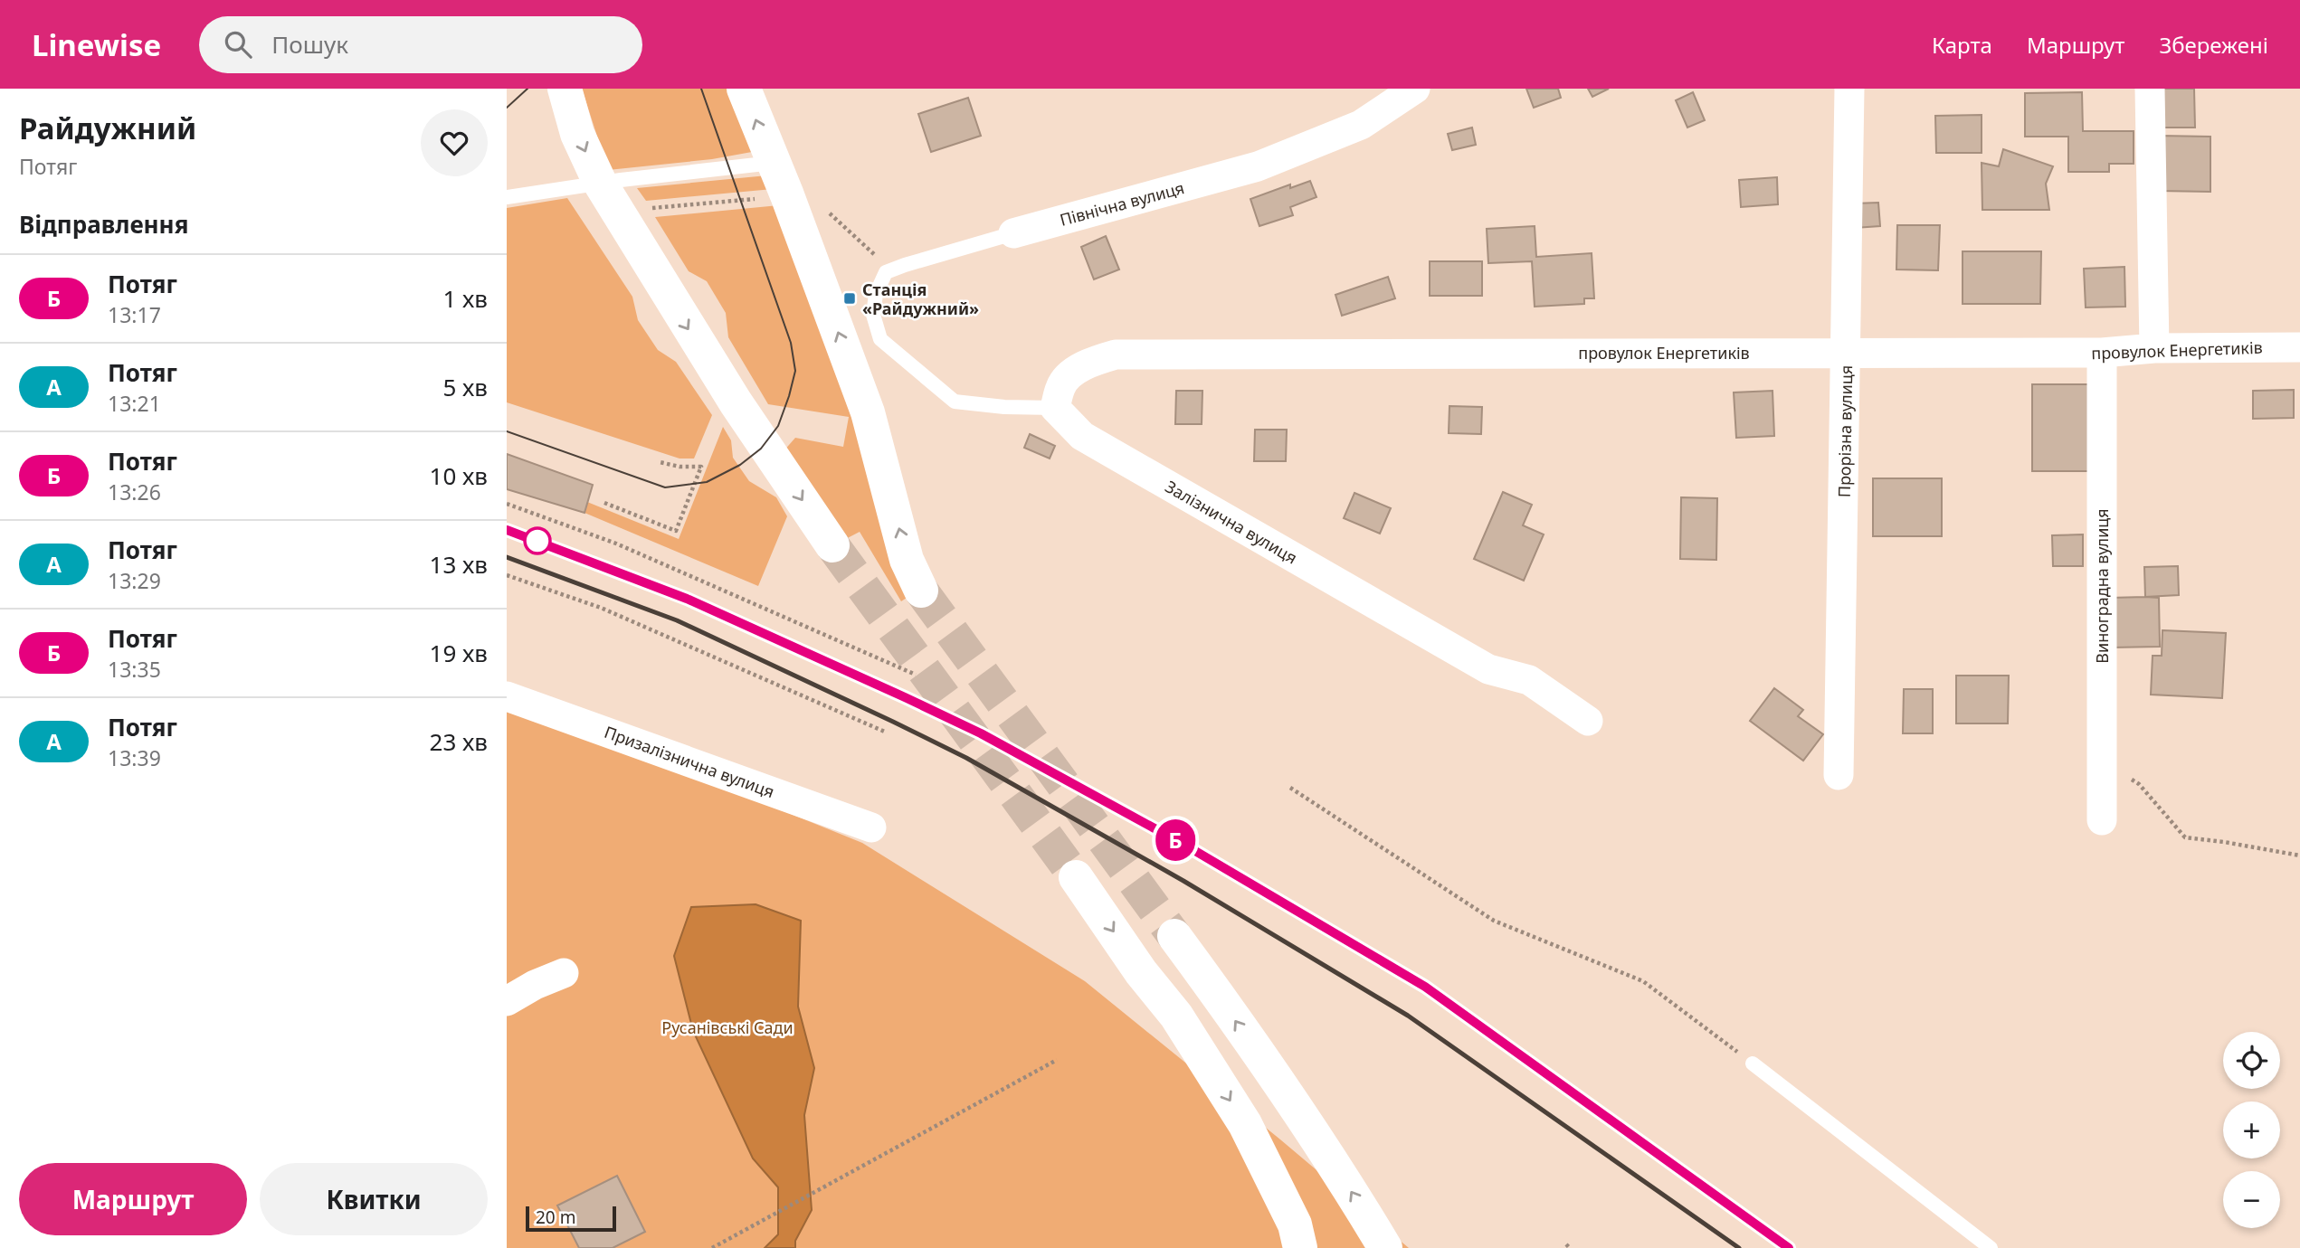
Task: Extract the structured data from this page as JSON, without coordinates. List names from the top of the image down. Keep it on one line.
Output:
{"streets":{"street":["Північна вулиця","провулок Енергетиків","Прорізна вулиця","Залізнична вулиця","Виноградна вулиця","Призалізнична вулиця"]},"crossings":[["Північна вулиця","провулок Енергетиків"],["Північна вулиця","Залізнична вулиця"],["провулок Енергетиків","Прорізна вулиця"],["провулок Енергетиків","Залізнична вулиця"],["провулок Енергетиків","Виноградна вулиця"]],"parks":["Русанівські Сади"],"places":{"transit":["Станція «Райдужний»"]},"scale_bar":"20 m","page":{"header":"Linewise","search":"Пошук","nav":["Карта","Маршрут","Збережені"],"heading":[["Райдужний","Потяг"],"Відправлення"],"on_map":"Б","list":[{"mark":"Б","name":"Потяг","note":"13:17","value":"1 хв"},{"mark":"A","name":"Потяг","note":"13:21","value":"5 хв"},{"mark":"Б","name":"Потяг","note":"13:26","value":"10 хв"},{"mark":"A","name":"Потяг","note":"13:29","value":"13 хв"},{"mark":"Б","name":"Потяг","note":"13:35","value":"19 хв"},{"mark":"A","name":"Потяг","note":"13:39","value":"23 хв"}],"map_buttons":["+","−"],"buttons":["Маршрут","Квитки"],"scale":"20 m"}}
